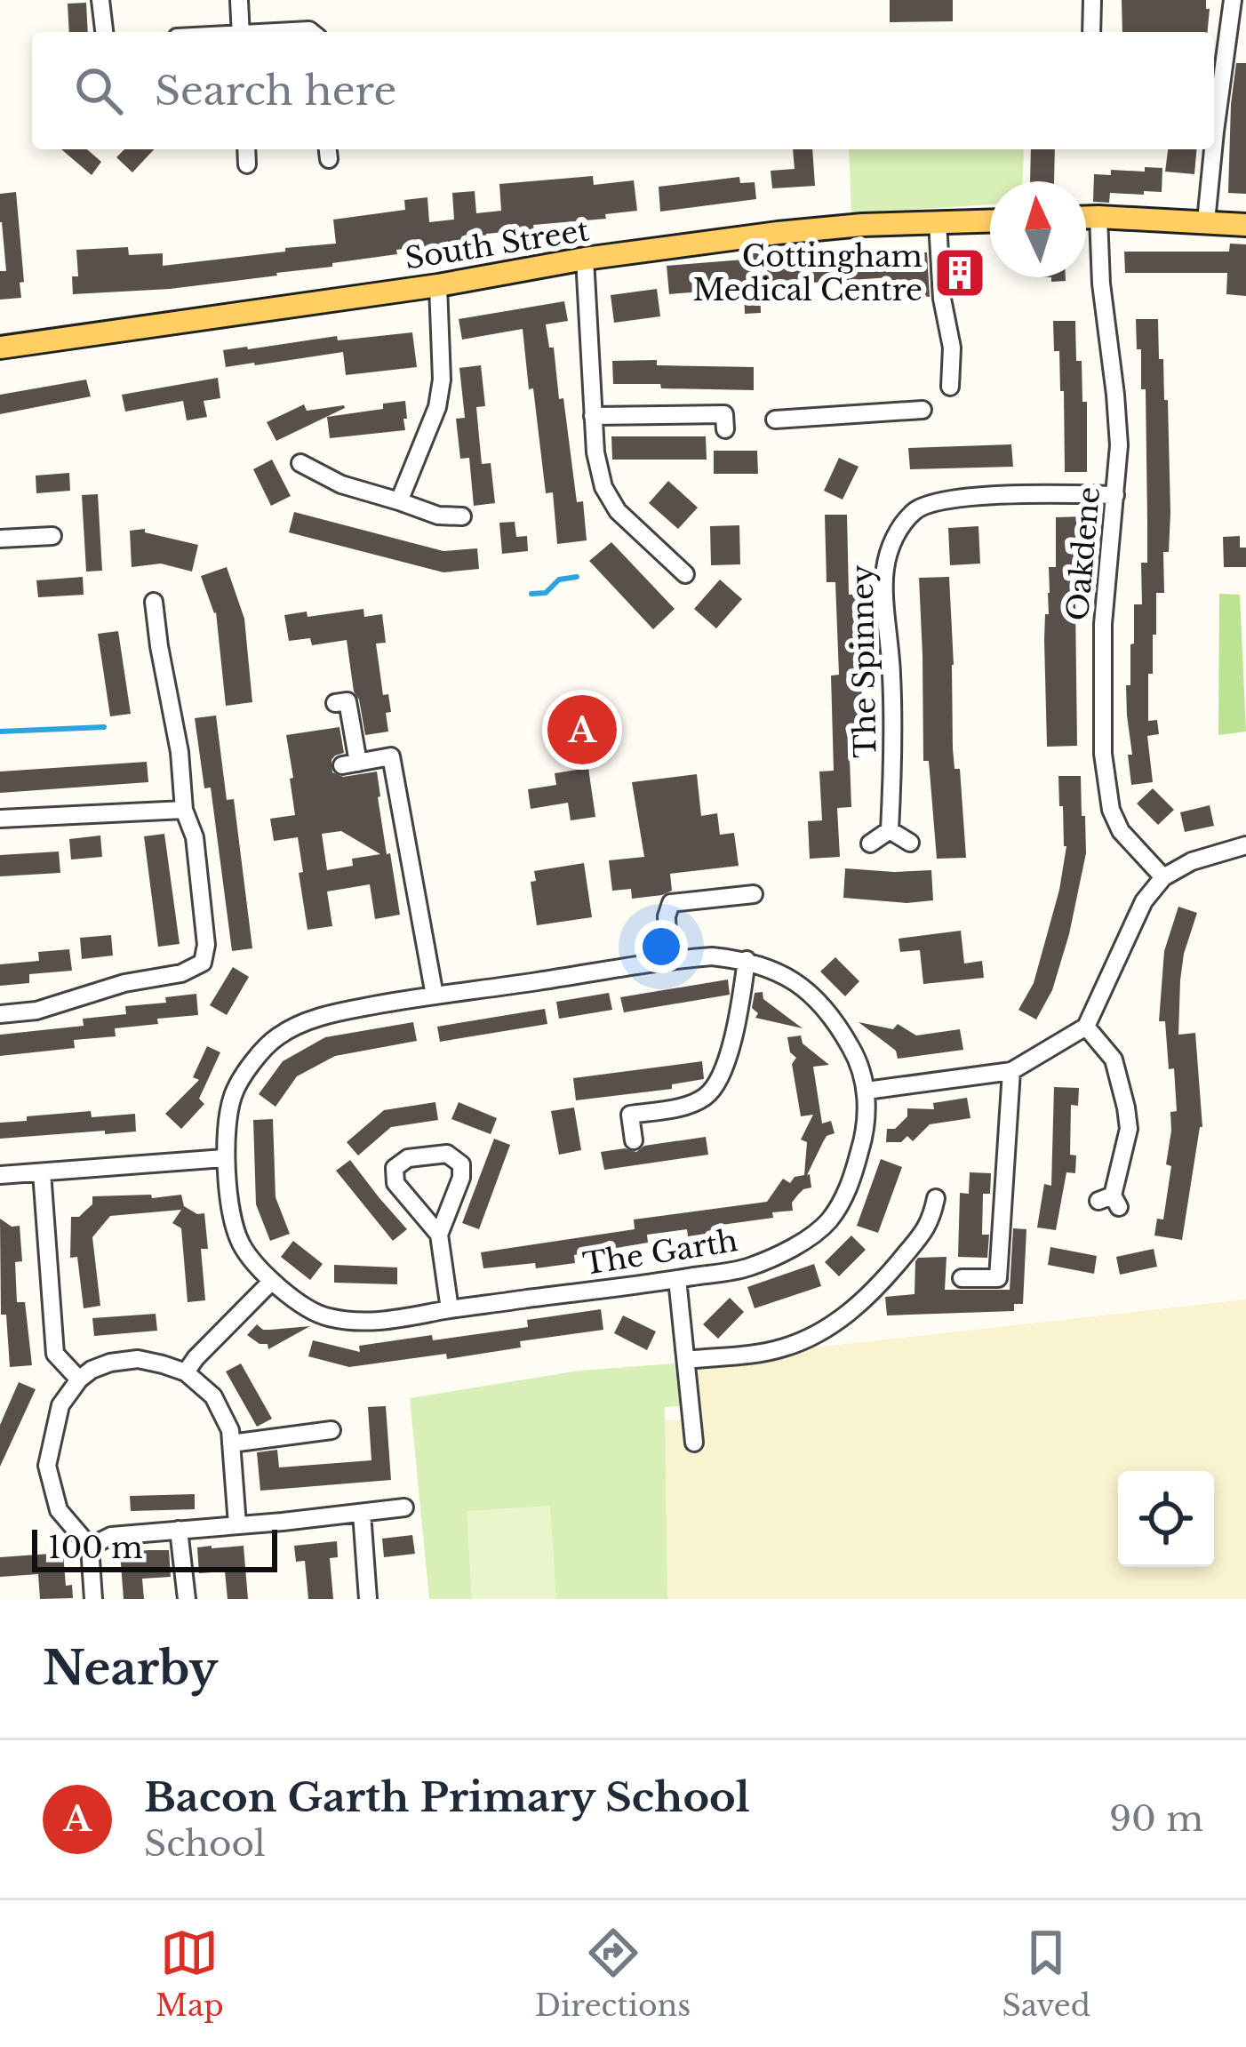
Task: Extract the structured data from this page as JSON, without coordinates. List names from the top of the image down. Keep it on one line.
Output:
{"streets":{"main road":["South Street"],"street":["Oakdene","The Spinney","The Garth"]},"crossings":[["Oakdene","The Spinney"]],"places":{"building":["Cottingham Medical Centre"]},"scale_bar":"100 m","north":"top","page":{"search":"Search here","pins":"A","scale":"100 m","heading":"Nearby","list":[{"mark":"A","name":"Bacon Garth Primary School","note":"School","value":"90 m"}],"nav":["Map","Directions","Saved"]}}
